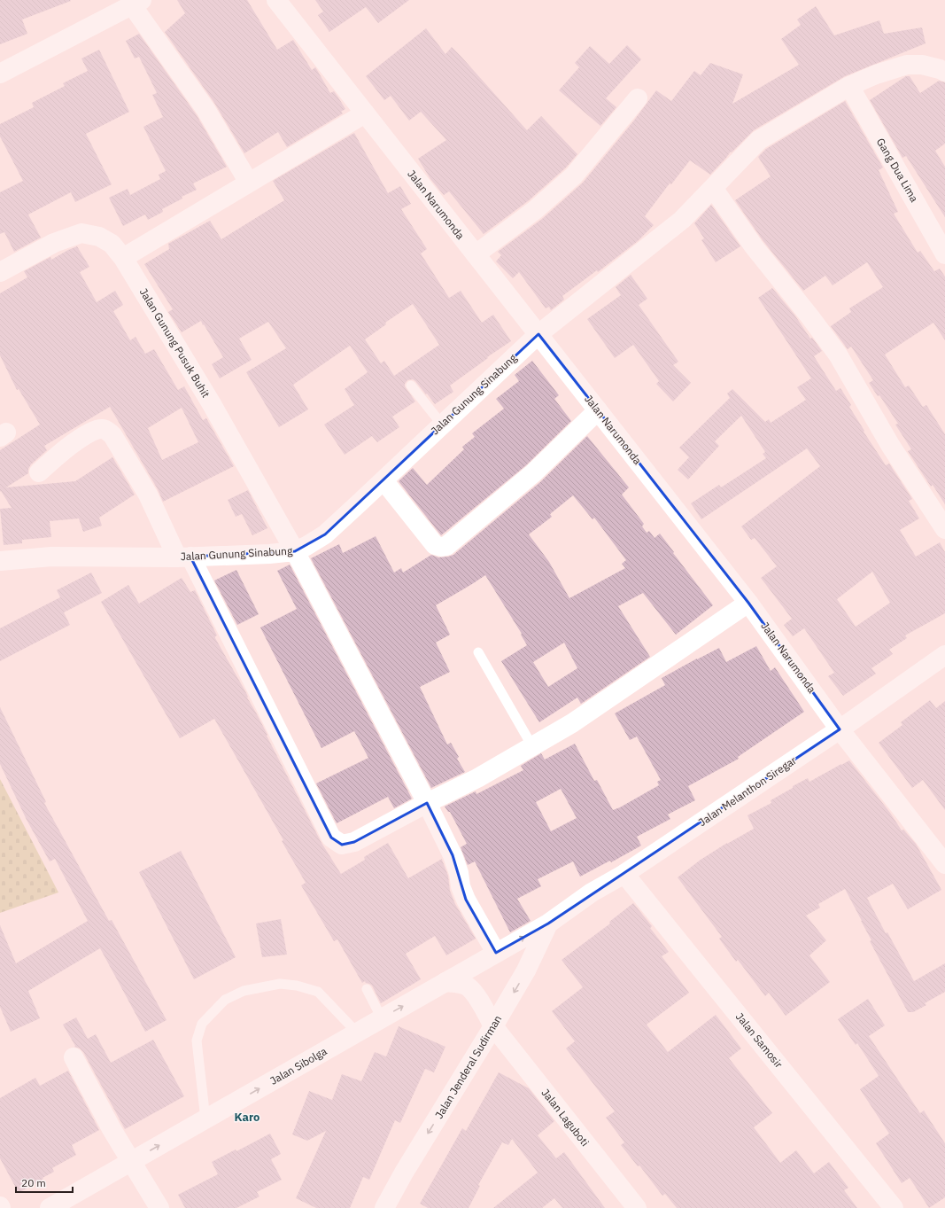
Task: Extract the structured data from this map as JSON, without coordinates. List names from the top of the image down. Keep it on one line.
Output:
{"streets":{"street":["Gang Dua Lima","Jalan Narumonda","Jalan Gunung Pusuk Buhit","Jalan Gunung Sinabung","Jalan Melanthon Siregar","Jalan Samosir","Jalan Sibolga","Jalan Jenderal Sudirman","Jalan Laguboti"]},"crossings":[["Gang Dua Lima","Jalan Gunung Sinabung"],["Jalan Narumonda","Jalan Gunung Sinabung"],["Jalan Narumonda","Jalan Melanthon Siregar"],["Jalan Gunung Pusuk Buhit","Jalan Gunung Sinabung"],["Jalan Gunung Pusuk Buhit","Jalan Sibolga"],["Jalan Melanthon Siregar","Jalan Samosir"],["Jalan Melanthon Siregar","Jalan Sibolga"],["Jalan Melanthon Siregar","Jalan Jenderal Sudirman"],["Jalan Sibolga","Jalan Jenderal Sudirman"],["Jalan Sibolga","Jalan Laguboti"],["Jalan Jenderal Sudirman","Jalan Laguboti"]],"one_way":["Jalan Sibolga","Jalan Jenderal Sudirman"],"districts":["Karo"],"scale_bar":"20 m"}
